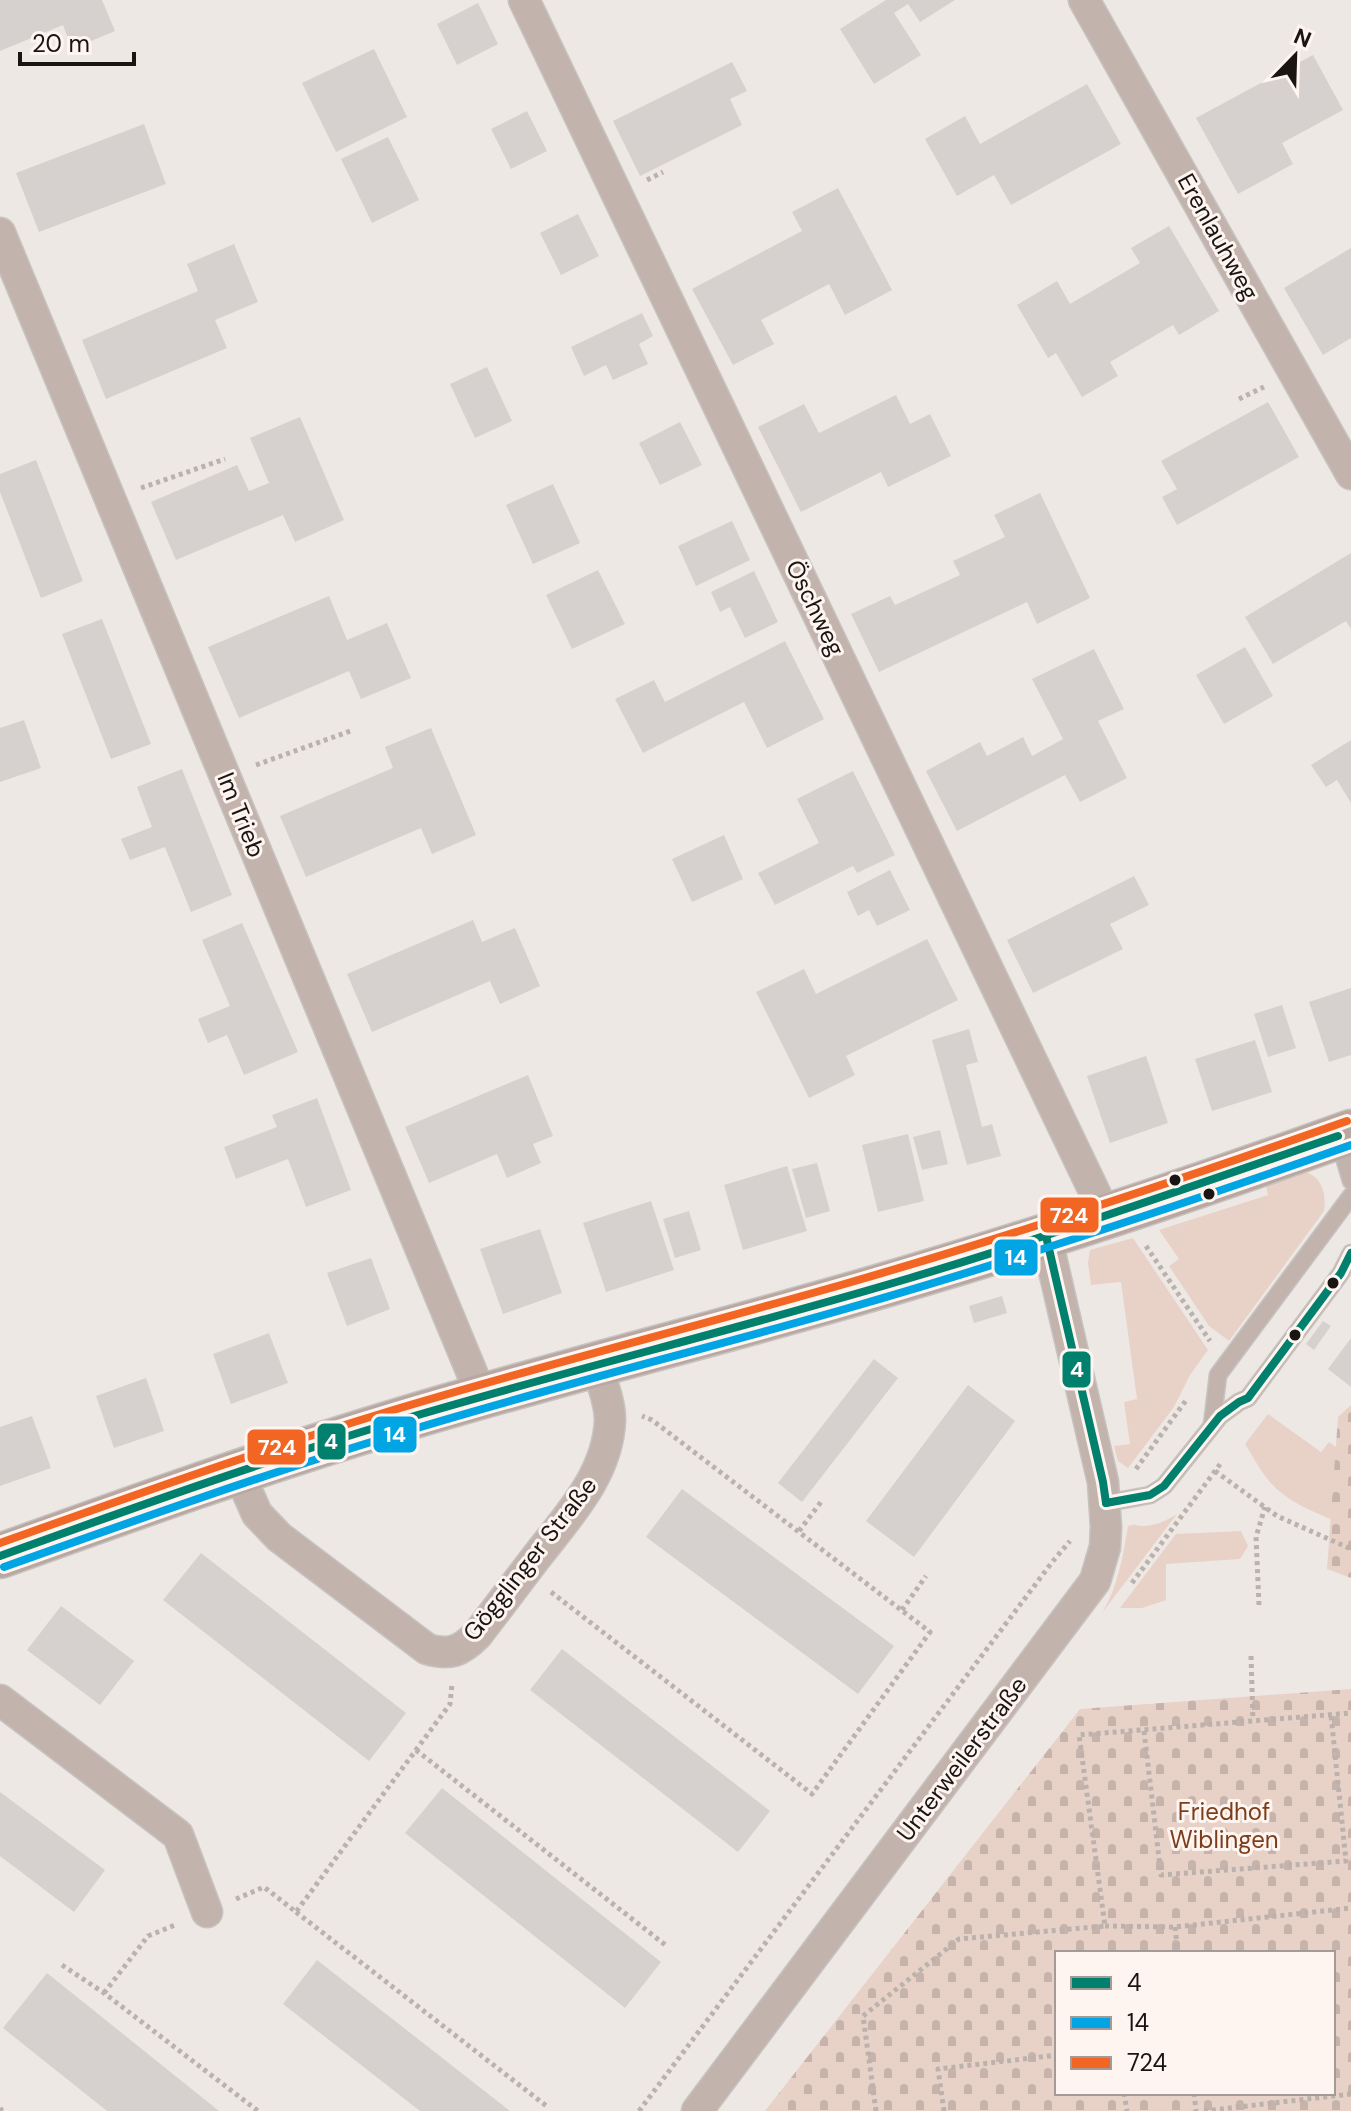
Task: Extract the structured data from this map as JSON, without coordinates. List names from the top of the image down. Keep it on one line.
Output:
{"streets":{"street":["Erenlauhweg","Öschweg","Im Trieb","Gögglinger Straße","Unterweilerstraße"]},"parks":["Friedhof Wiblingen"],"lines":["transit line 724","transit line 4","transit line 14"],"legend":["4","14","724"],"scale_bar":"20 m","north":"top right"}
